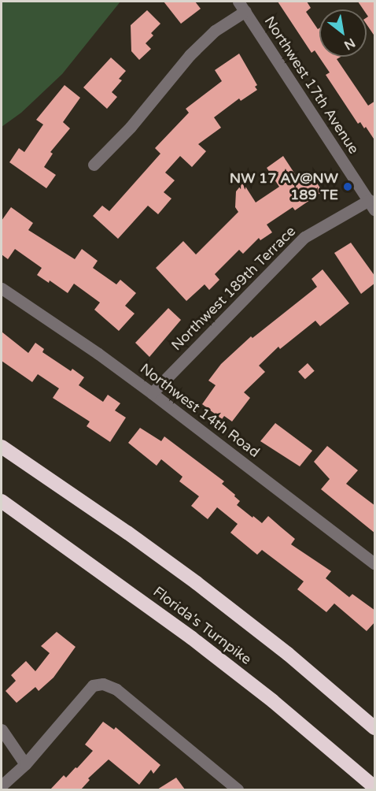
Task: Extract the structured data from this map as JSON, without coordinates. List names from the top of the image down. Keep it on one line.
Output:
{"streets":{"highway":["Florida's Turnpike"],"street":["Northwest 17th Avenue","Northwest 189th Terrace","Northwest 14th Road"]},"crossings":[["Northwest 17th Avenue","Northwest 189th Terrace"],["Northwest 189th Terrace","Northwest 14th Road"]],"places":["NW 17 AV@NW 189 TE"],"north":"bottom right"}
